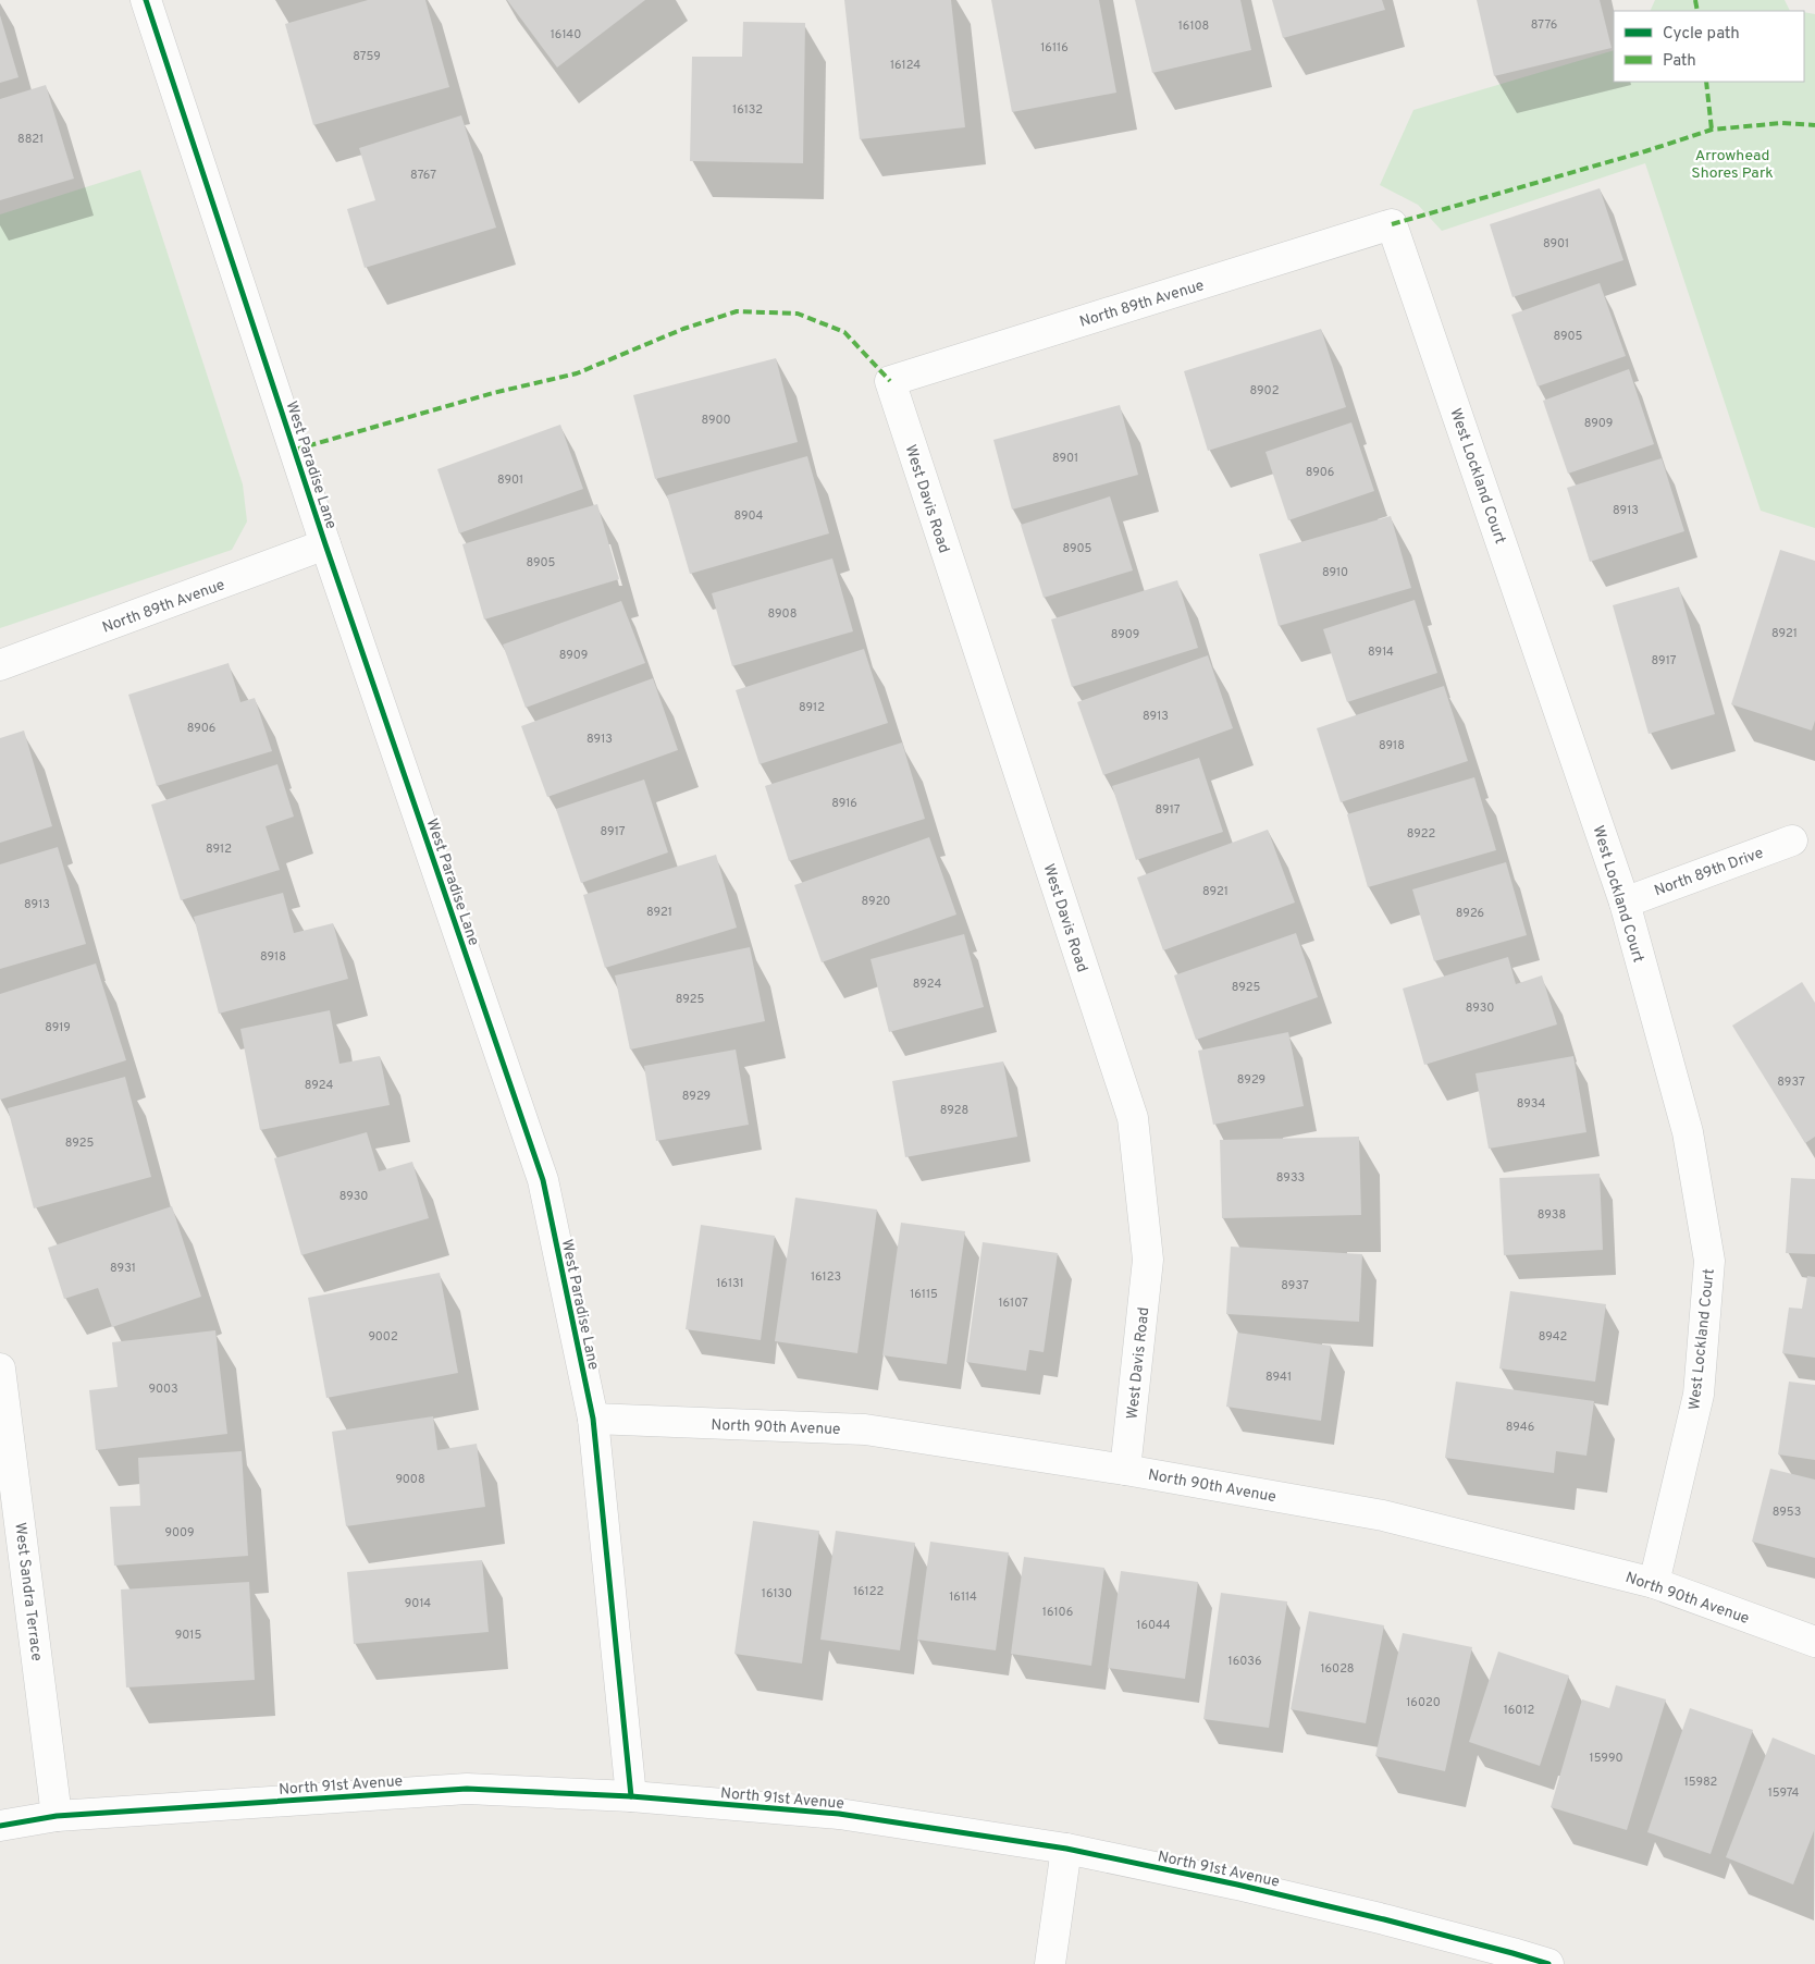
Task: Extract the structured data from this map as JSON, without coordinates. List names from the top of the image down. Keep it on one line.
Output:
{"streets":{"street":["North 89th Avenue","West Paradise Lane","West Lockland Court","West Davis Road","North 89th Drive","North 90th Avenue","West Sandra Terrace","North 91st Avenue"]},"crossings":[["North 89th Avenue","West Paradise Lane"],["North 89th Avenue","West Lockland Court"],["North 89th Avenue","West Davis Road"],["West Paradise Lane","North 90th Avenue"],["West Paradise Lane","North 91st Avenue"],["West Lockland Court","North 89th Drive"],["West Lockland Court","North 90th Avenue"],["West Davis Road","North 90th Avenue"],["West Sandra Terrace","North 91st Avenue"]],"parks":["Arrowhead Shores Park"],"house_numbers":["8776","16108","16140","16116","8759","16124","16132","8821","8767","8901","8905","8902","8900","8909","8901","8906","8901","8913","8904","8905","8905","8910","8908","8921","8909","8914","8909","8917","8912","8913","8906","8913","8918","8916","8917","8917","8922","8912","8921","8920","8913","8921","8926","8918","8924","8925","8925","8930","8919","8929","8937","8924","8929","8934","8928","8925","8933","8930","8938","8931","16123","16131","8937","16115","16107","9002","8942","8941","9003","8946","9008","8953","9009","16122","16130","16114","9014","16106","16044","9015","16036","16028","16020","16012","15990","15982","15974"],"legend":["Cycle path","Path"]}
